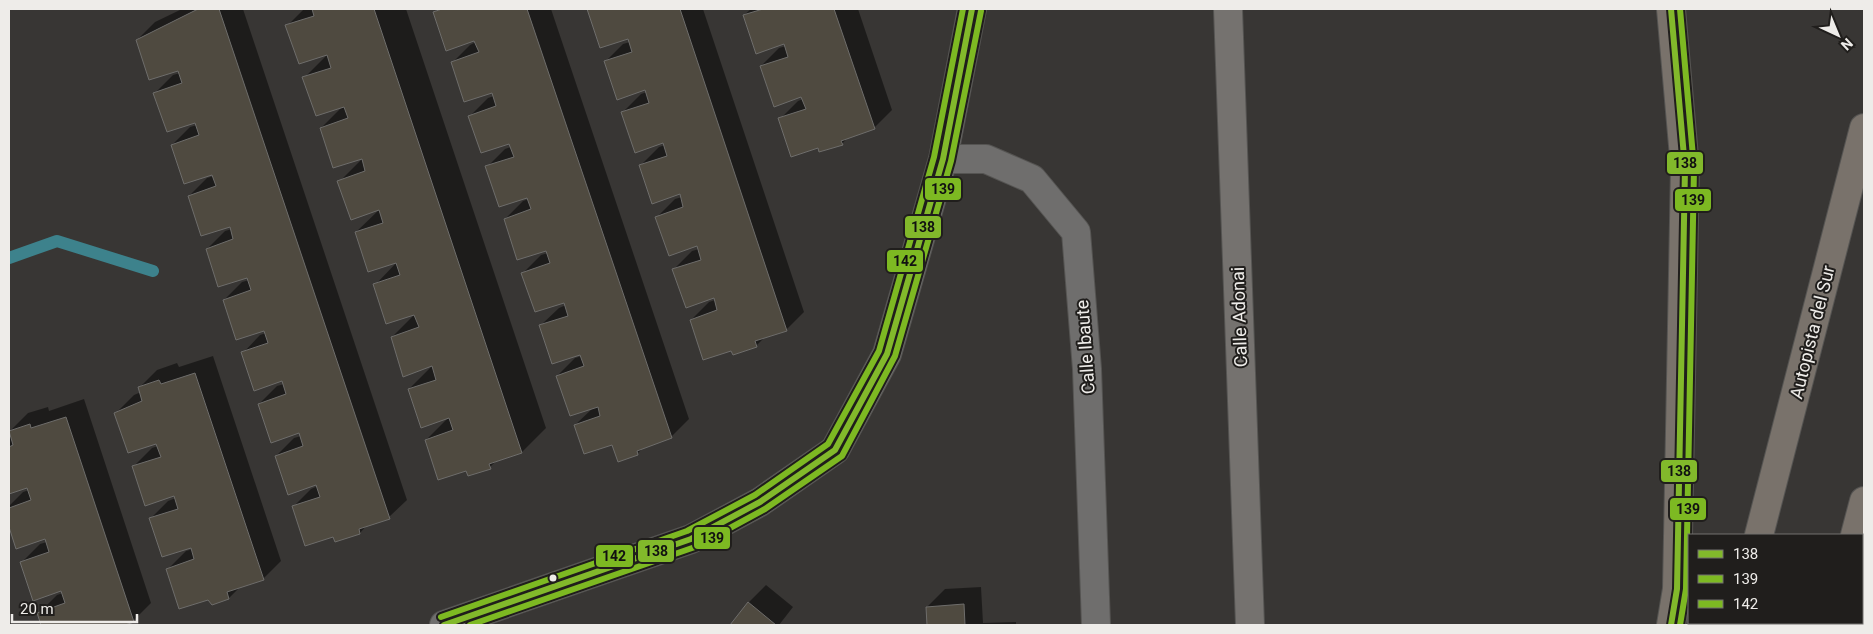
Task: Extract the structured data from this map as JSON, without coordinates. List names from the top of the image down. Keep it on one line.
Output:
{"streets":{"highway":["Autopista del Sur"],"street":["Calle Adonai","Calle Ibaute"]},"lines":["transit line 138","transit line 139","transit line 142"],"legend":["138","139","142"],"scale_bar":"20 m","north":"bottom right"}
